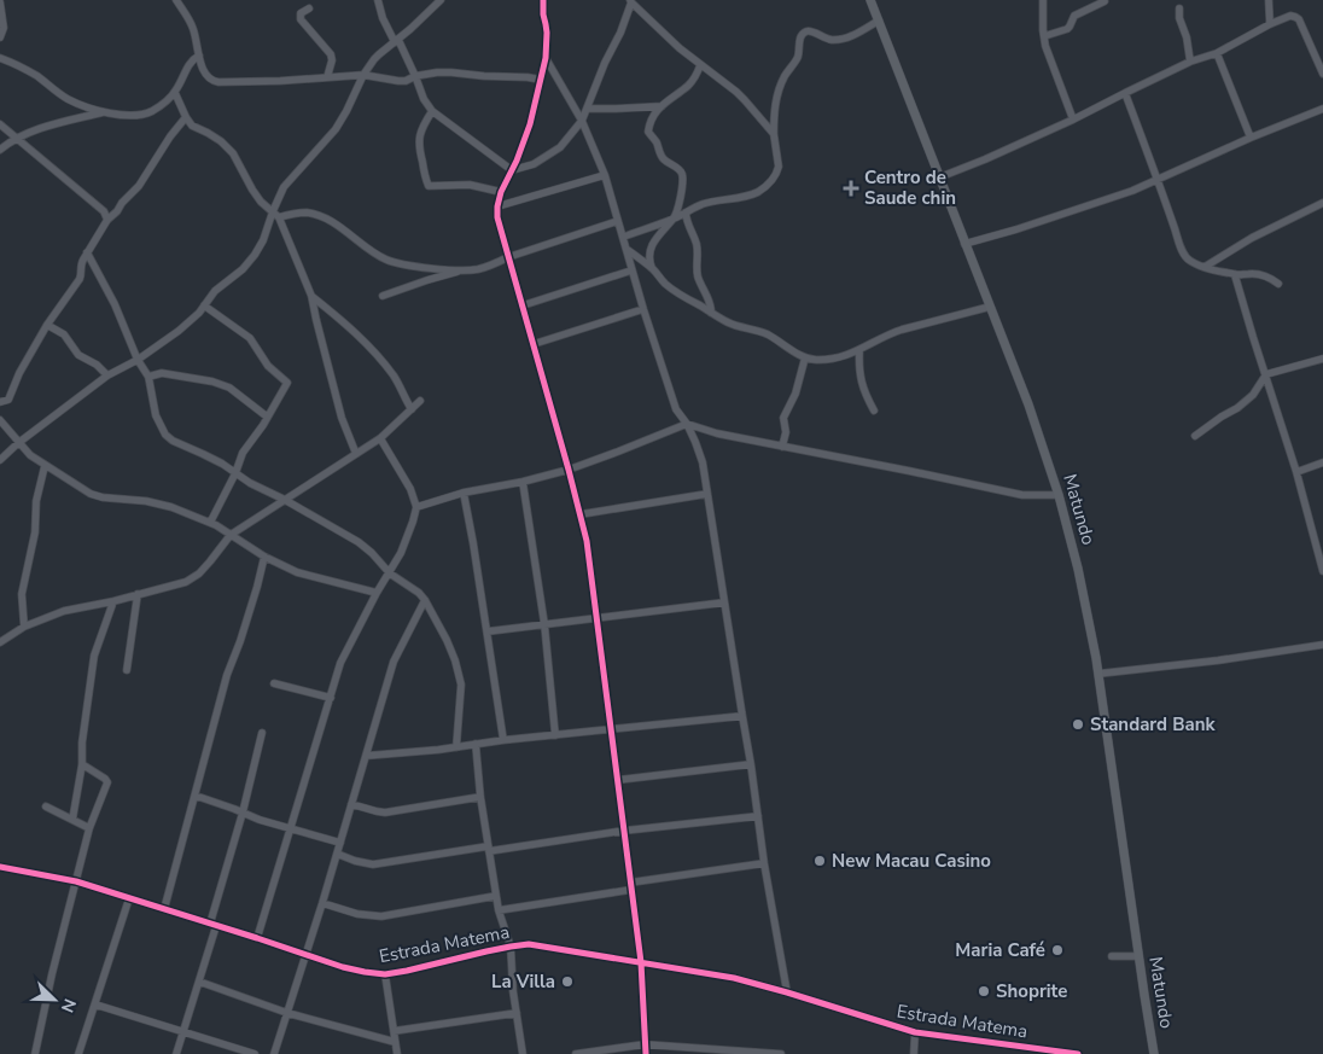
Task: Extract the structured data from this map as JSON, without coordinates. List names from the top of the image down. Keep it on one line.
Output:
{"streets":{"main road":["Matundo"],"street":["Estrada Matema"]},"places":{"health":["Centro de Saude chin"],"other":["Standard Bank","New Macau Casino","Maria Café","La Villa","Shoprite"]},"north":"bottom right"}
